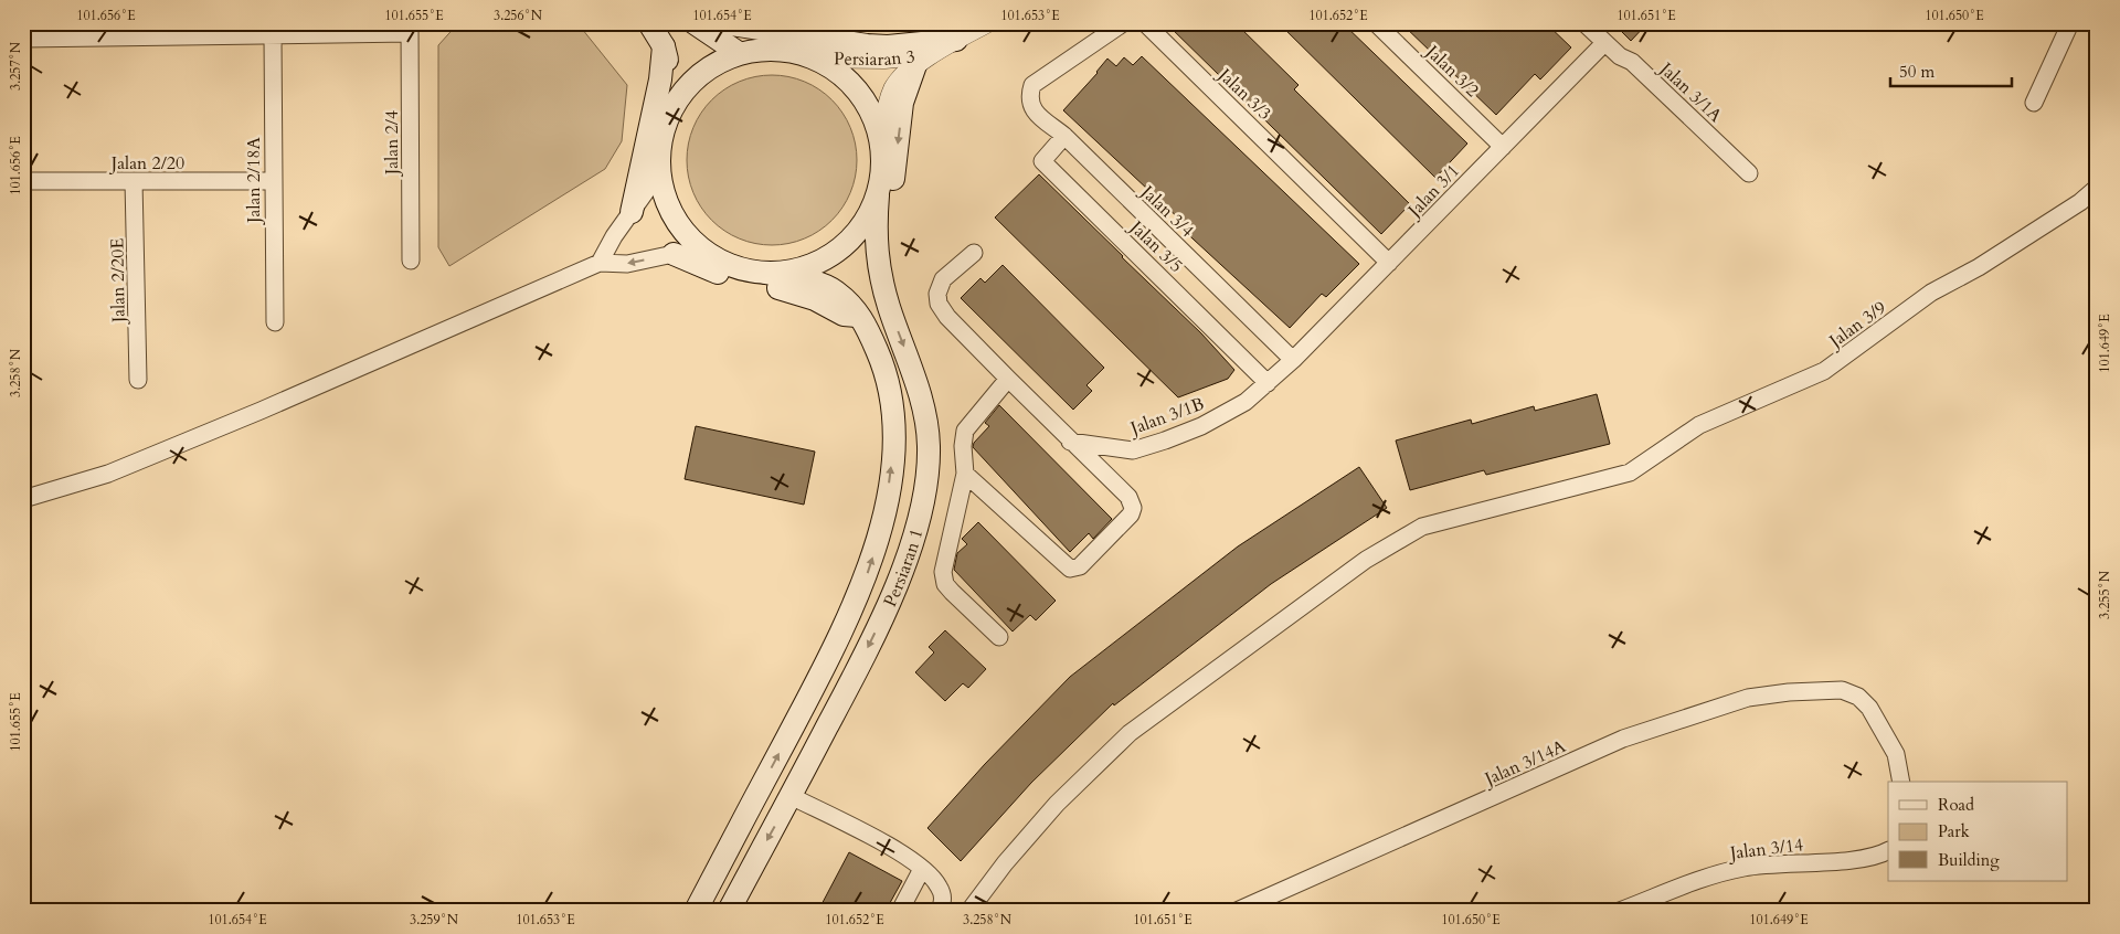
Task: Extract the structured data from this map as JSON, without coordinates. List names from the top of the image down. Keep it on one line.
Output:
{"streets":{"main road":["Persiaran 1"],"street":["Persiaran 3","Jalan 3/2","Jalan 3/1A","Jalan 3/3","Jalan 2/4","Jalan 2/20","Jalan 2/18A","Jalan 3/1","Jalan 3/4","Jalan 3/5","Jalan 2/20E","Jalan 3/9","Jalan 3/1B","Jalan 3/14A","Jalan 3/14"]},"crossings":[["Persiaran 3","Persiaran 1"],["Jalan 3/2","Jalan 3/1"],["Jalan 3/1A","Jalan 3/1"],["Jalan 3/3","Jalan 3/1"],["Jalan 2/20","Jalan 2/18A"],["Jalan 2/20","Jalan 2/20E"],["Jalan 3/1","Jalan 3/4"],["Jalan 3/1","Jalan 3/5"],["Jalan 3/1","Jalan 3/1B"],["Jalan 3/4","Jalan 3/5"],["Jalan 3/5","Jalan 3/1B"]],"legend":["Road","Park","Building"],"scale_bar":"50 m","coordinates":["101.656°E","101.655°E","3.256°N","101.654°E","101.653°E","101.652°E","101.651°E","101.650°E","3.257°N","101.649°E","3.258°N","3.255°N","3.259°N"]}
